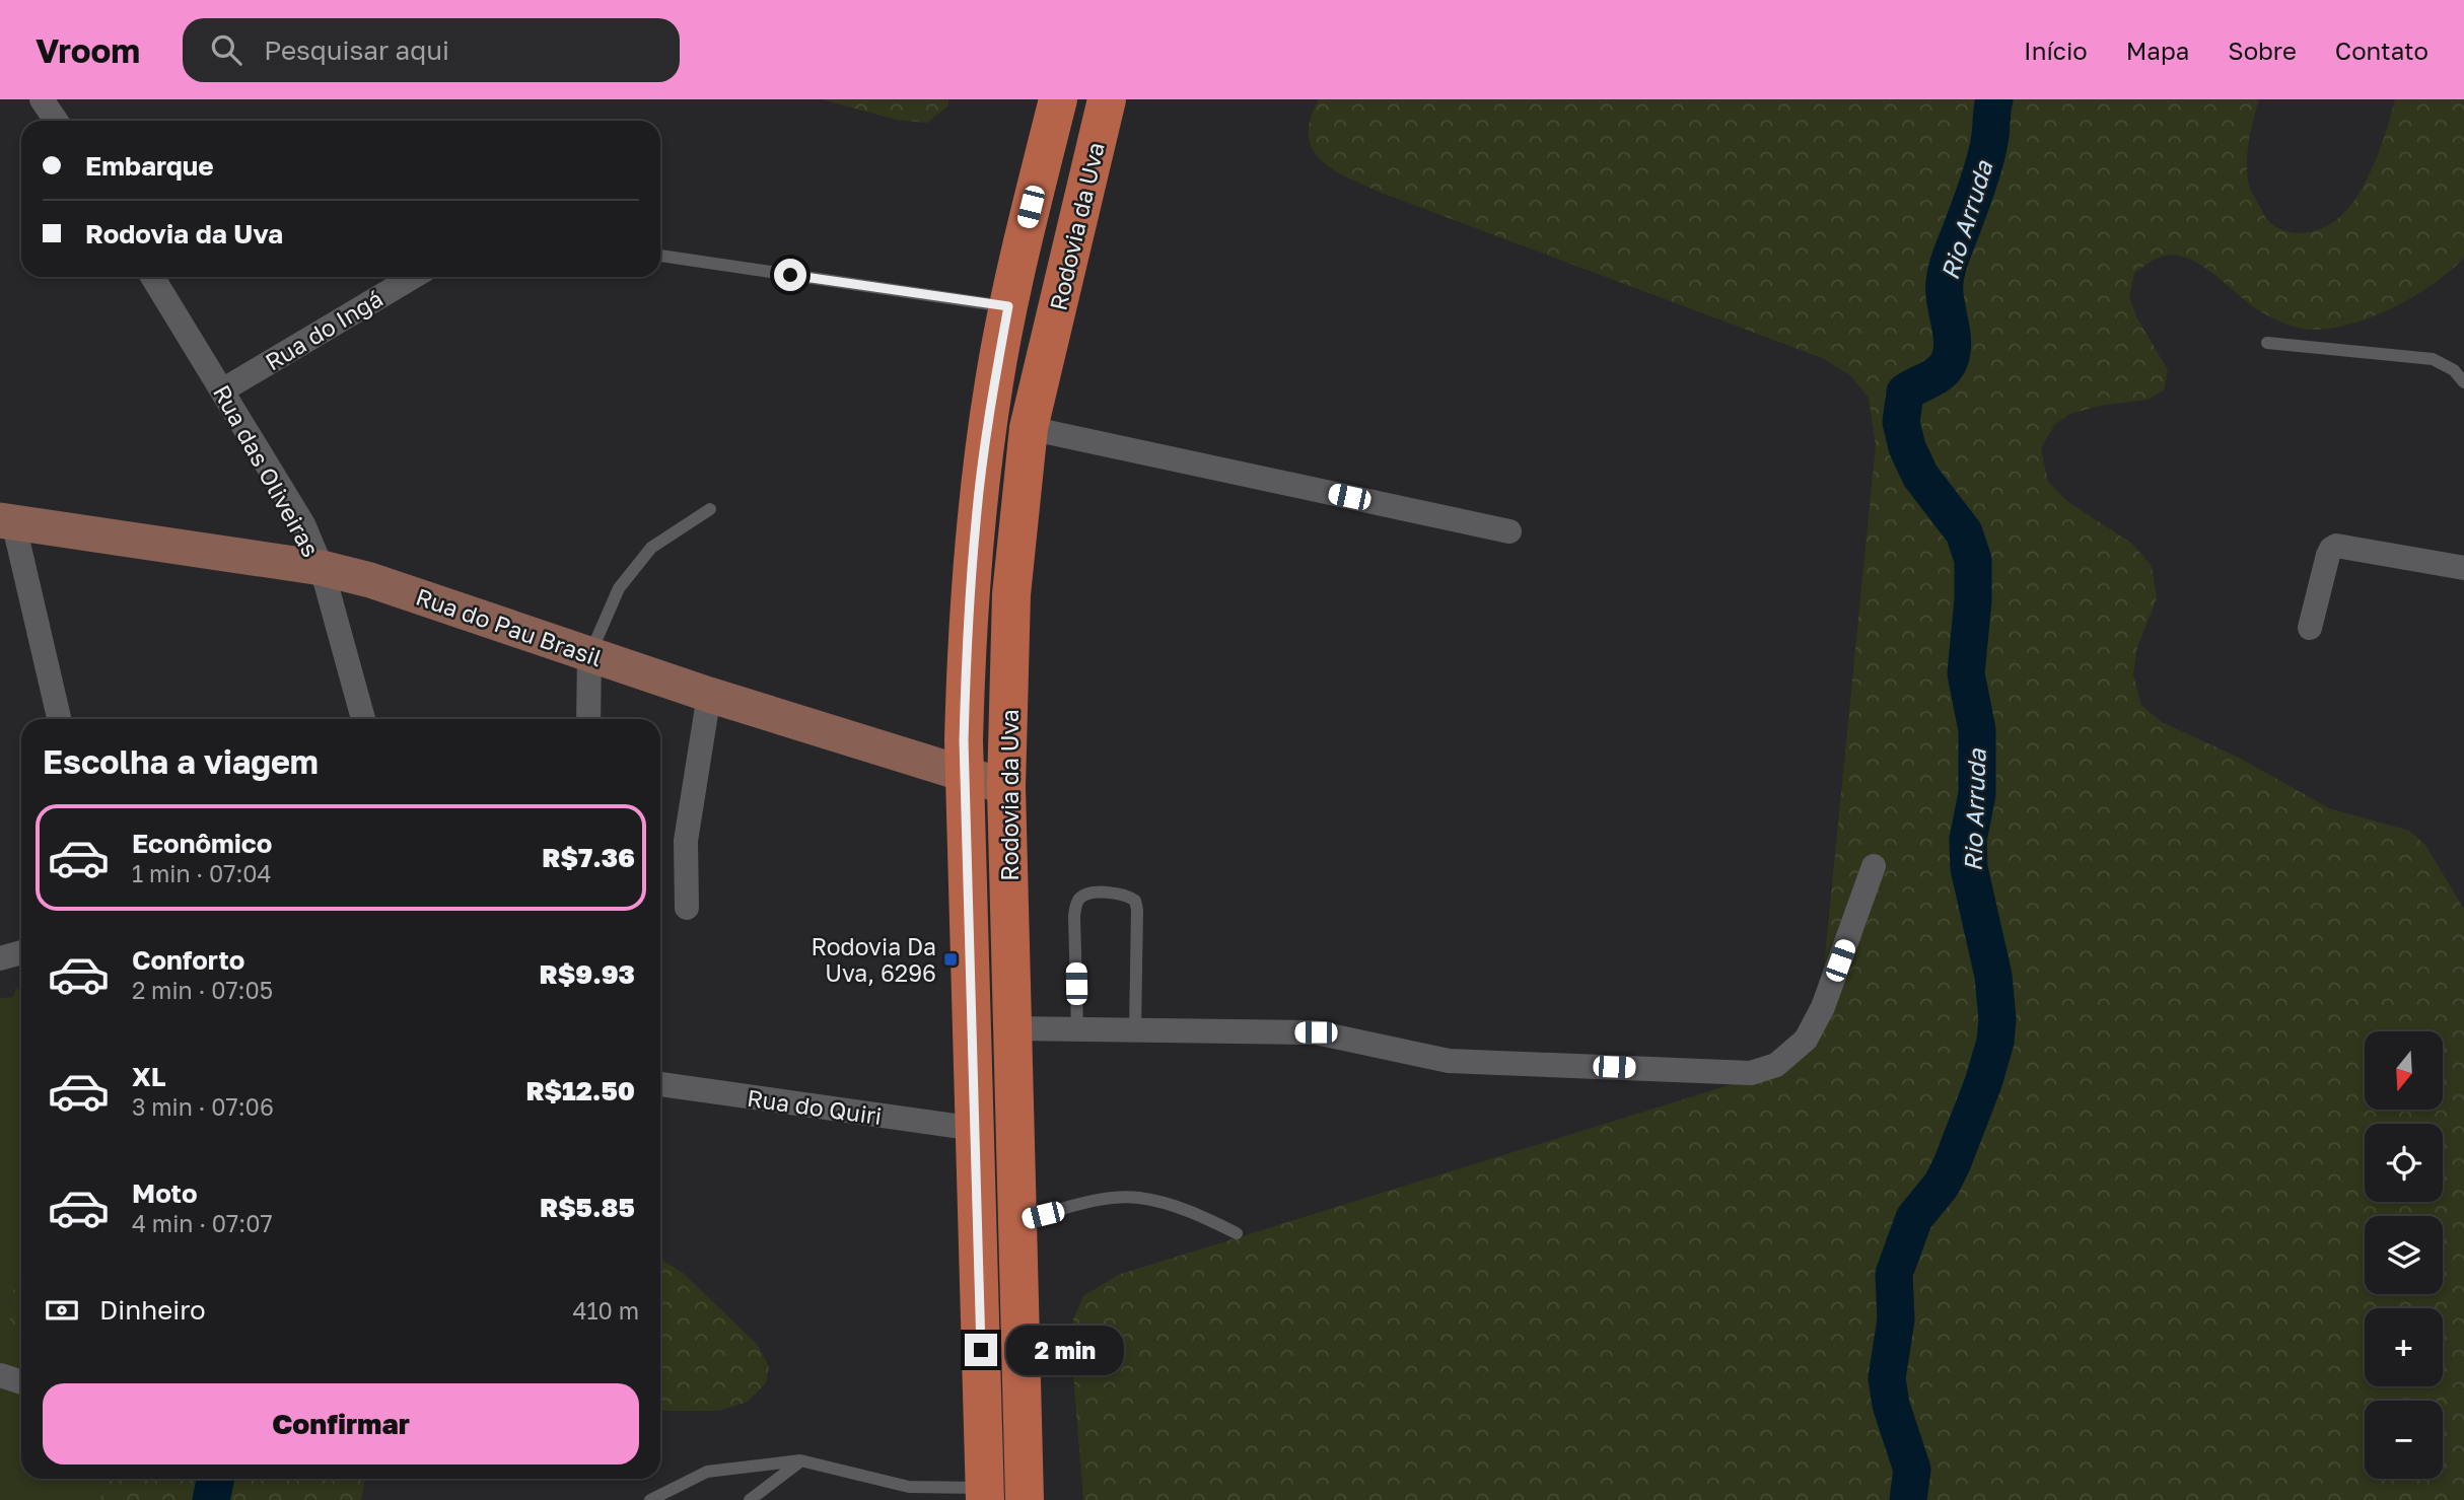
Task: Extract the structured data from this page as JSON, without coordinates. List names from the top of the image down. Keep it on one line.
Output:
{"streets":{"main road":["Rodovia da Uva"],"street":["Rua do Ingá","Rua das Oliveiras","Rua do Pau Brasil","Rua do Quiri"]},"crossings":[["Rodovia da Uva","Rua do Pau Brasil"],["Rodovia da Uva","Rua do Quiri"],["Rua do Ingá","Rua das Oliveiras"],["Rua das Oliveiras","Rua do Pau Brasil"]],"water":["Rio Arruda"],"places":{"transit":["Rodovia Da Uva, 6296"]},"north":"bottom","page":{"header":"Vroom","search":"Pesquisar aqui","nav":["Início","Mapa","Sobre","Contato"],"banner":["Embarque","Rodovia da Uva"],"heading":"Escolha a viagem","list":[{"name":"Econômico","note":"1 min · 07:04","value":"R$7.36"},{"name":"Conforto","note":"2 min · 07:05","value":"R$9.93"},{"name":"XL","note":"3 min · 07:06","value":"R$12.50"},{"name":"Moto","note":"4 min · 07:07","value":"R$5.85"}],"map_buttons":["+","−"],"pay":["Dinheiro","410 m"],"bubble":"2 min","buttons":"Confirmar"}}
